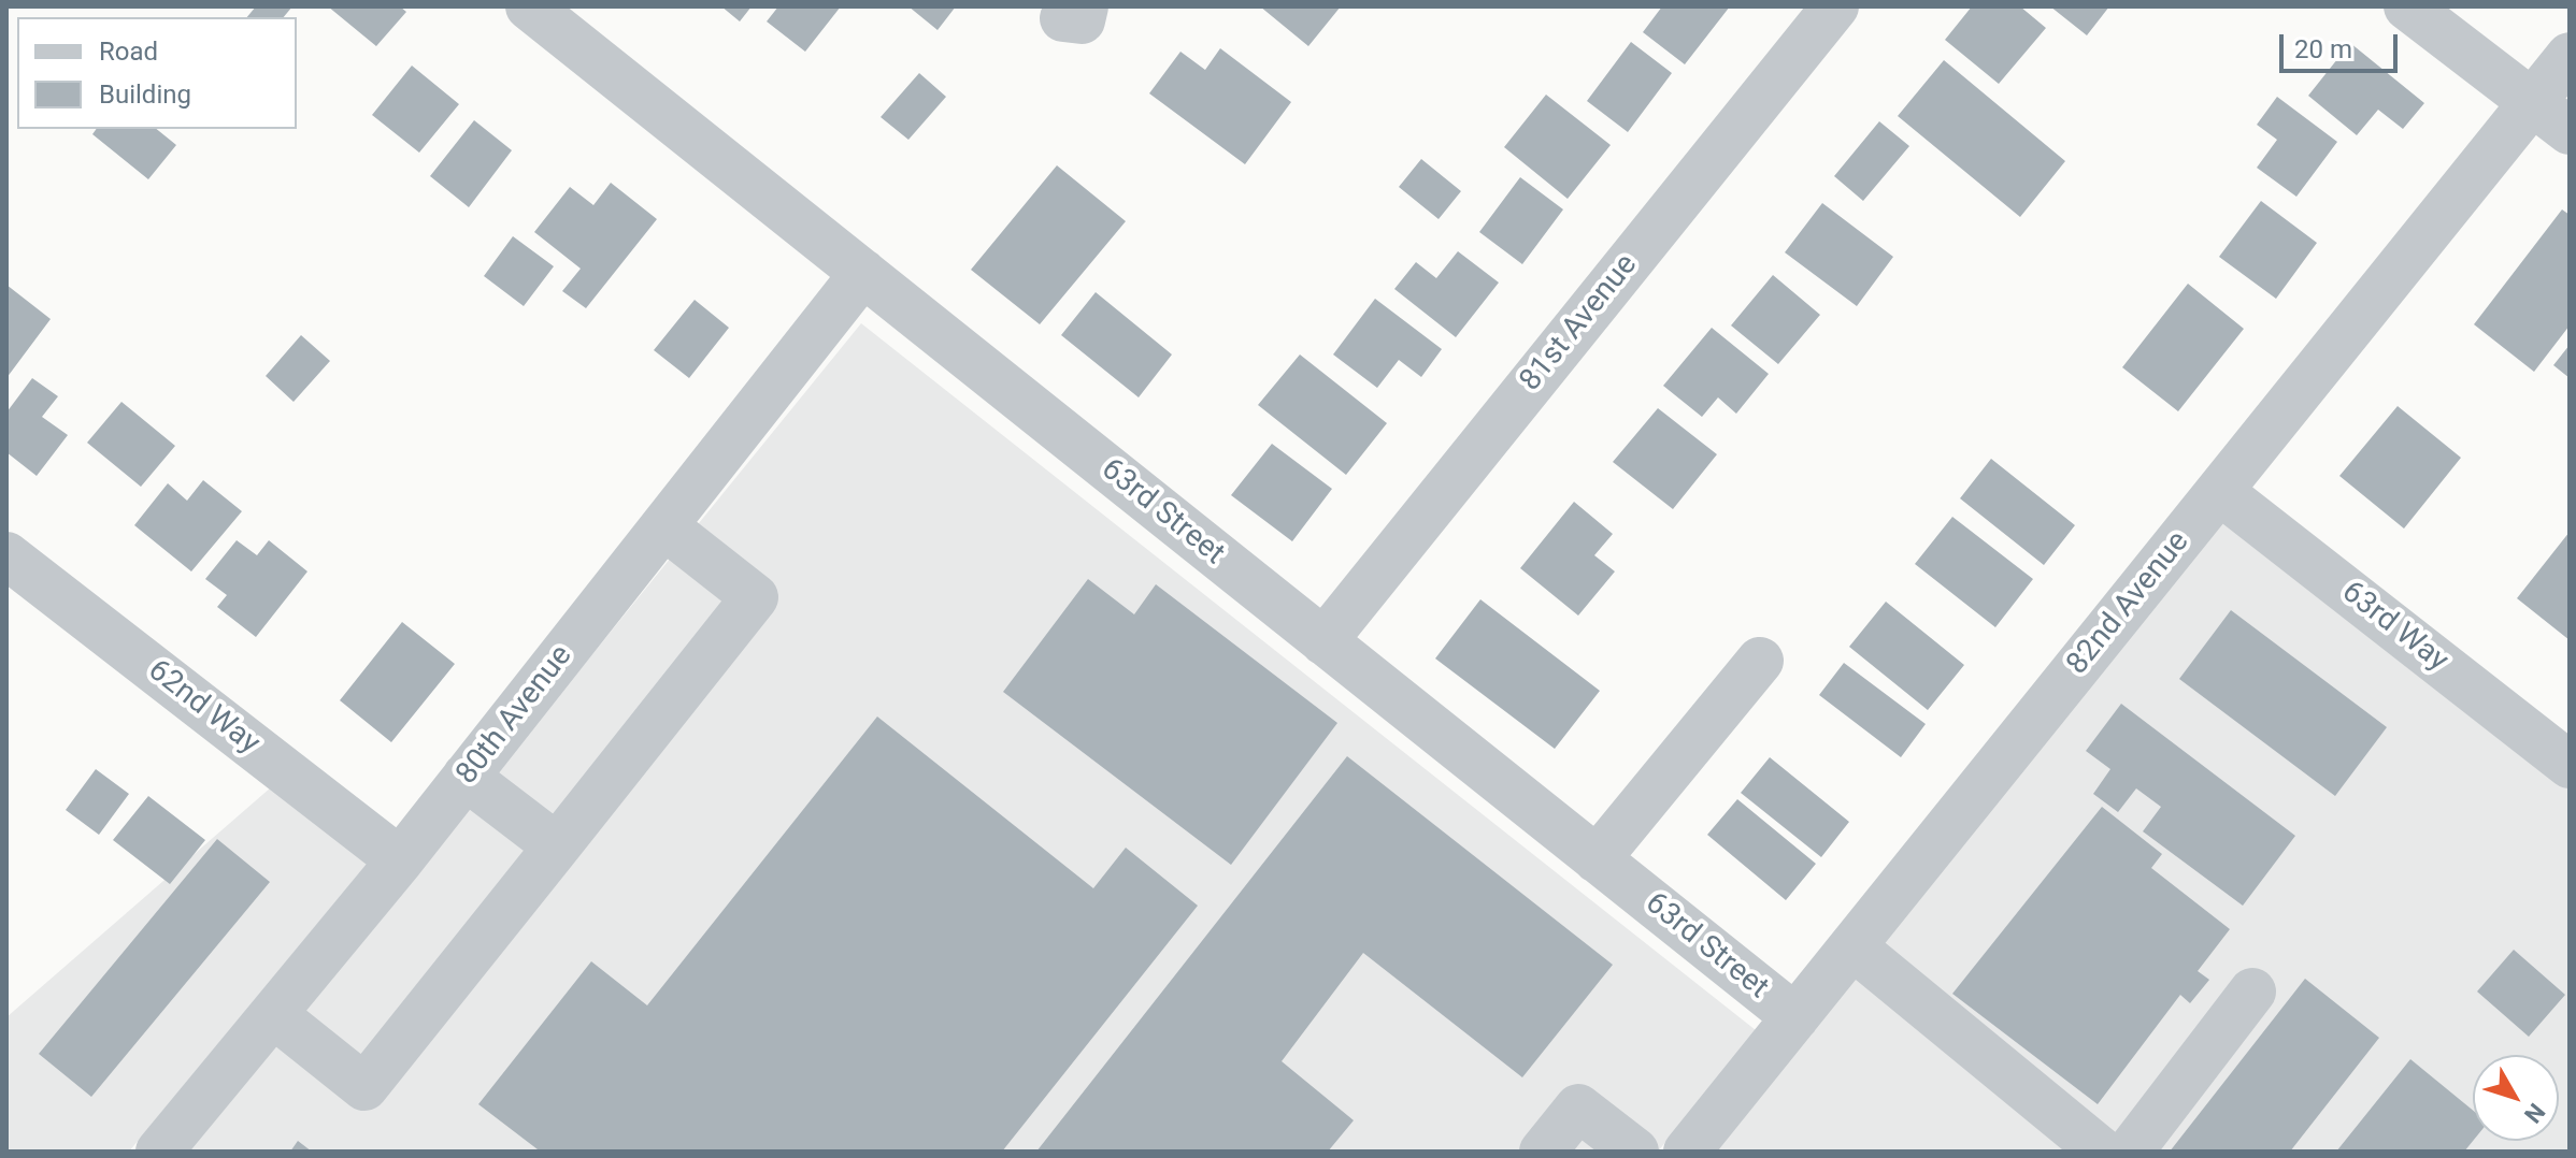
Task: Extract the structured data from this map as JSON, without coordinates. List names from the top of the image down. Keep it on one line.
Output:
{"streets":{"street":["81st Avenue","63rd Street","82nd Avenue","63rd Way","62nd Way","80th Avenue"]},"crossings":[["81st Avenue","63rd Street"],["63rd Street","82nd Avenue"],["63rd Street","80th Avenue"],["82nd Avenue","63rd Way"],["62nd Way","80th Avenue"]],"legend":["Road","Building"],"scale_bar":"20 m","north":"bottom right"}
